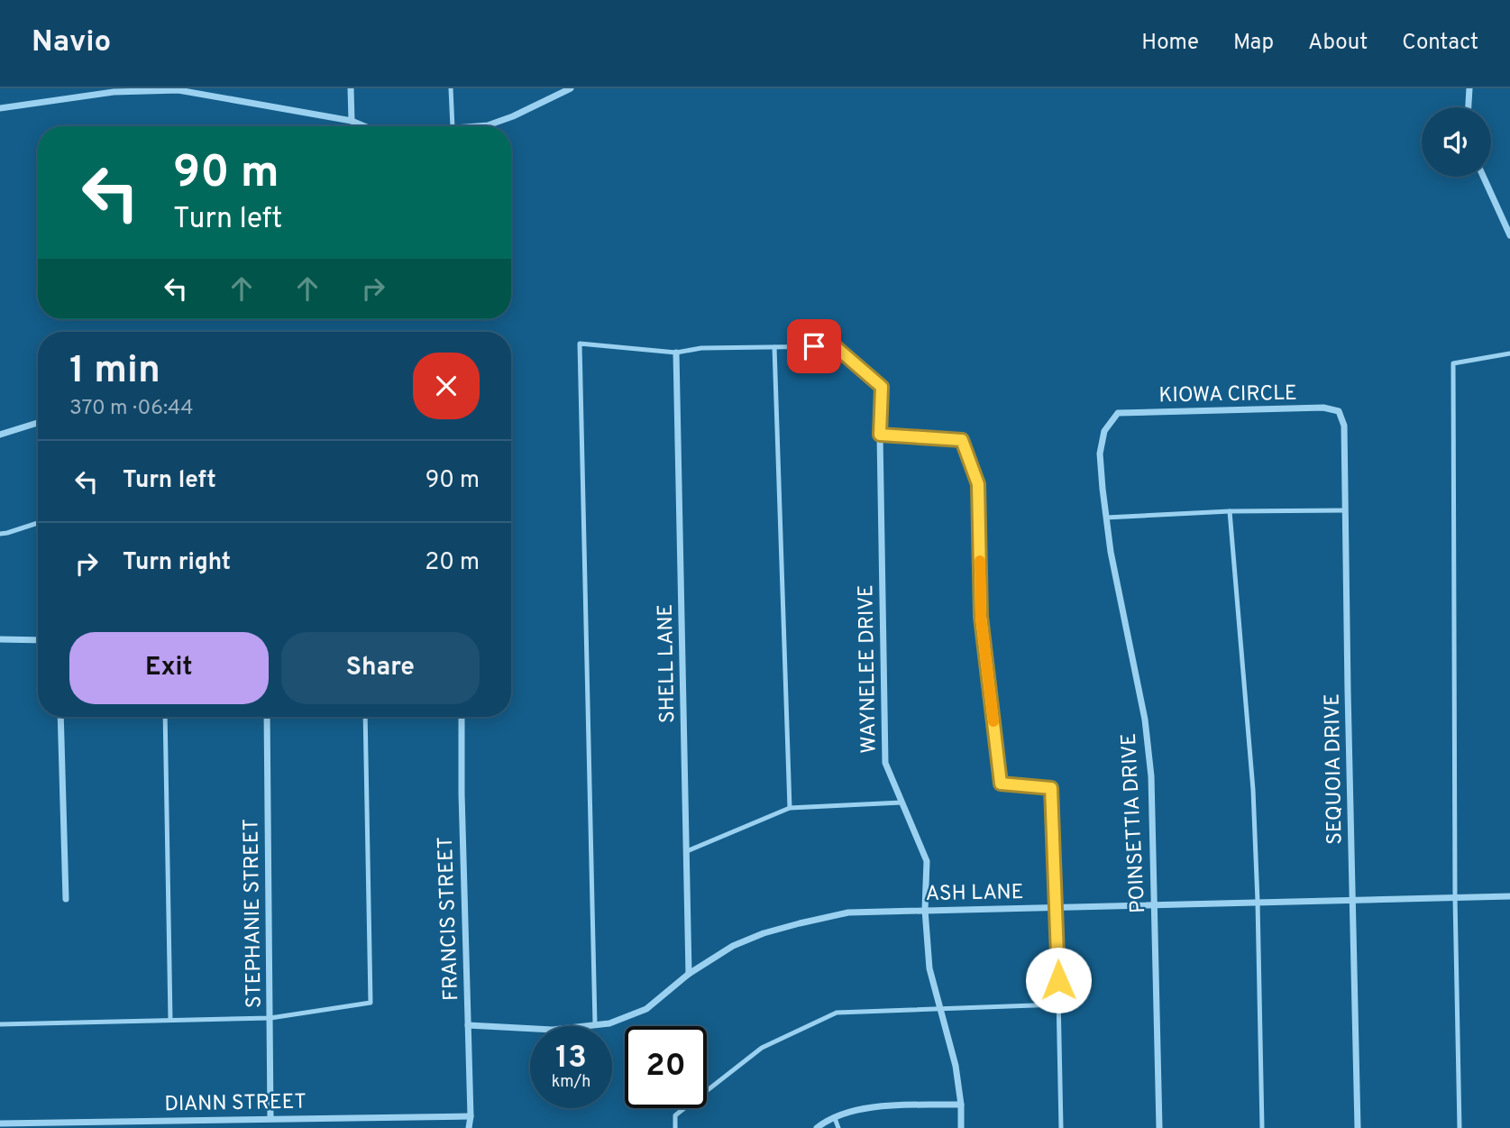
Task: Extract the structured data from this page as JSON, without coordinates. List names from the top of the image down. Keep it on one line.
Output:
{"streets":{"street":["KIOWA CIRCLE","SHELL LANE","WAYNELEE DRIVE","SEQUOIA DRIVE","POINSETTIA DRIVE","ASH LANE","STEPHANIE STREET","FRANCIS STREET","DIANN STREET"]},"crossings":[["KIOWA CIRCLE","SEQUOIA DRIVE"],["KIOWA CIRCLE","POINSETTIA DRIVE"],["SHELL LANE","ASH LANE"],["WAYNELEE DRIVE","ASH LANE"],["SEQUOIA DRIVE","ASH LANE"],["POINSETTIA DRIVE","ASH LANE"],["ASH LANE","FRANCIS STREET"],["STEPHANIE STREET","DIANN STREET"],["FRANCIS STREET","DIANN STREET"]],"page":{"header":"Navio","nav":["Home","Map","About","Contact"],"turn":["90 m","Turn left"],"heading":["1 min","370 m · 06:44"],"list":[{"name":"Turn left","value":"90 m"},{"name":"Turn right","value":"20 m"}],"buttons":["Exit","Share"],"speed":"13 km/h","limit":"20"}}
